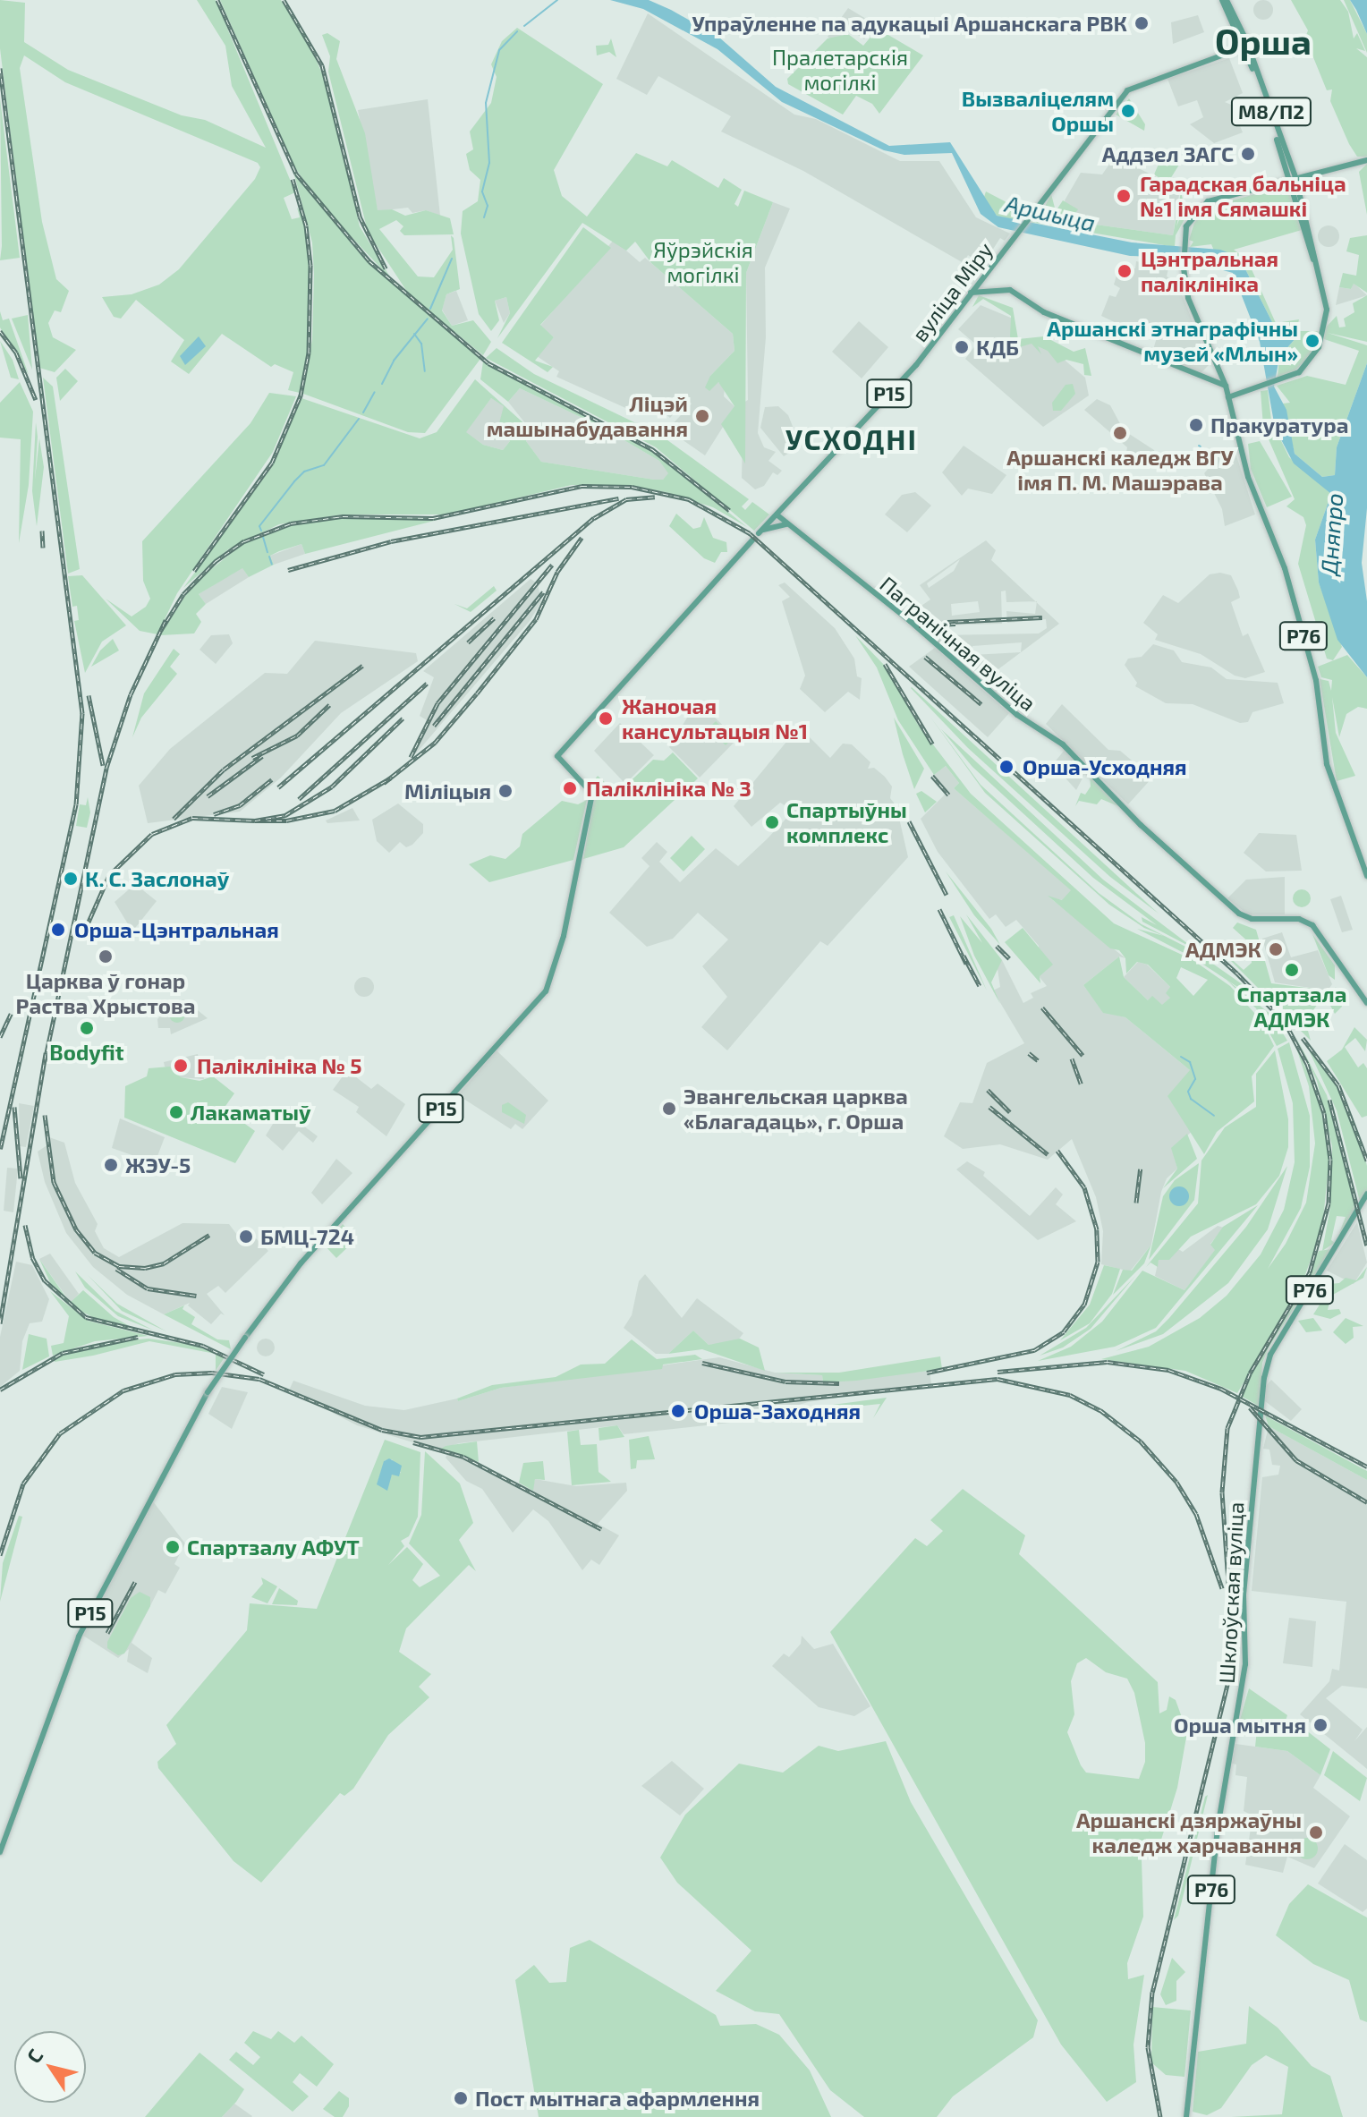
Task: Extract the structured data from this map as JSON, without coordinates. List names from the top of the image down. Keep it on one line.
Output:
{"streets":{"main road":["М8/П2","вуліца Міру","Р15","Р76","Пагранічная вуліца","Шклоўская вуліца"]},"crossings":[["М8/П2","вуліца Міру"],["М8/П2","Р76"],["вуліца Міру","Пагранічная вуліца"]],"districts":["Орша","УСХОДНІ"],"water":["Аршыца","Дняпро"],"parks":["Пралетарскія могілкі","Яўрэйскія могілкі"],"places":["Упраўленне па адукацыі Аршанскага РВК","Вызваліцелям Оршы","Аддзел ЗАГС","Гарадская бальніца №1 імя Сямашкі","Цэнтральная паліклініка","Аршанскі этнаграфічны музей «Млын»","КДБ","Ліцэй машынабудавання","Пракуратура","Аршанскі каледж ВГУ імя П. М. Машэрава","Жаночая кансультацыя №1","Орша-Усходняя","Паліклініка № 3","Міліцыя","Спартыўны комплекс","К. С. Заслонаў","Орша-Цэнтральная","АДМЭК","Царква ў гонар Раства Хрыстова","Спартзала АДМЭК","Bodyfit","Паліклініка № 5","Эвангельская царква «Благадаць», г. Орша","Лакаматыў","ЖЭУ-5","БМЦ-724","Орша-Заходняя","Спартзалу АФУТ","Орша мытня","Аршанскі дзяржаўны каледж харчавання","Пост мытнага афармлення"],"north":"top left"}
